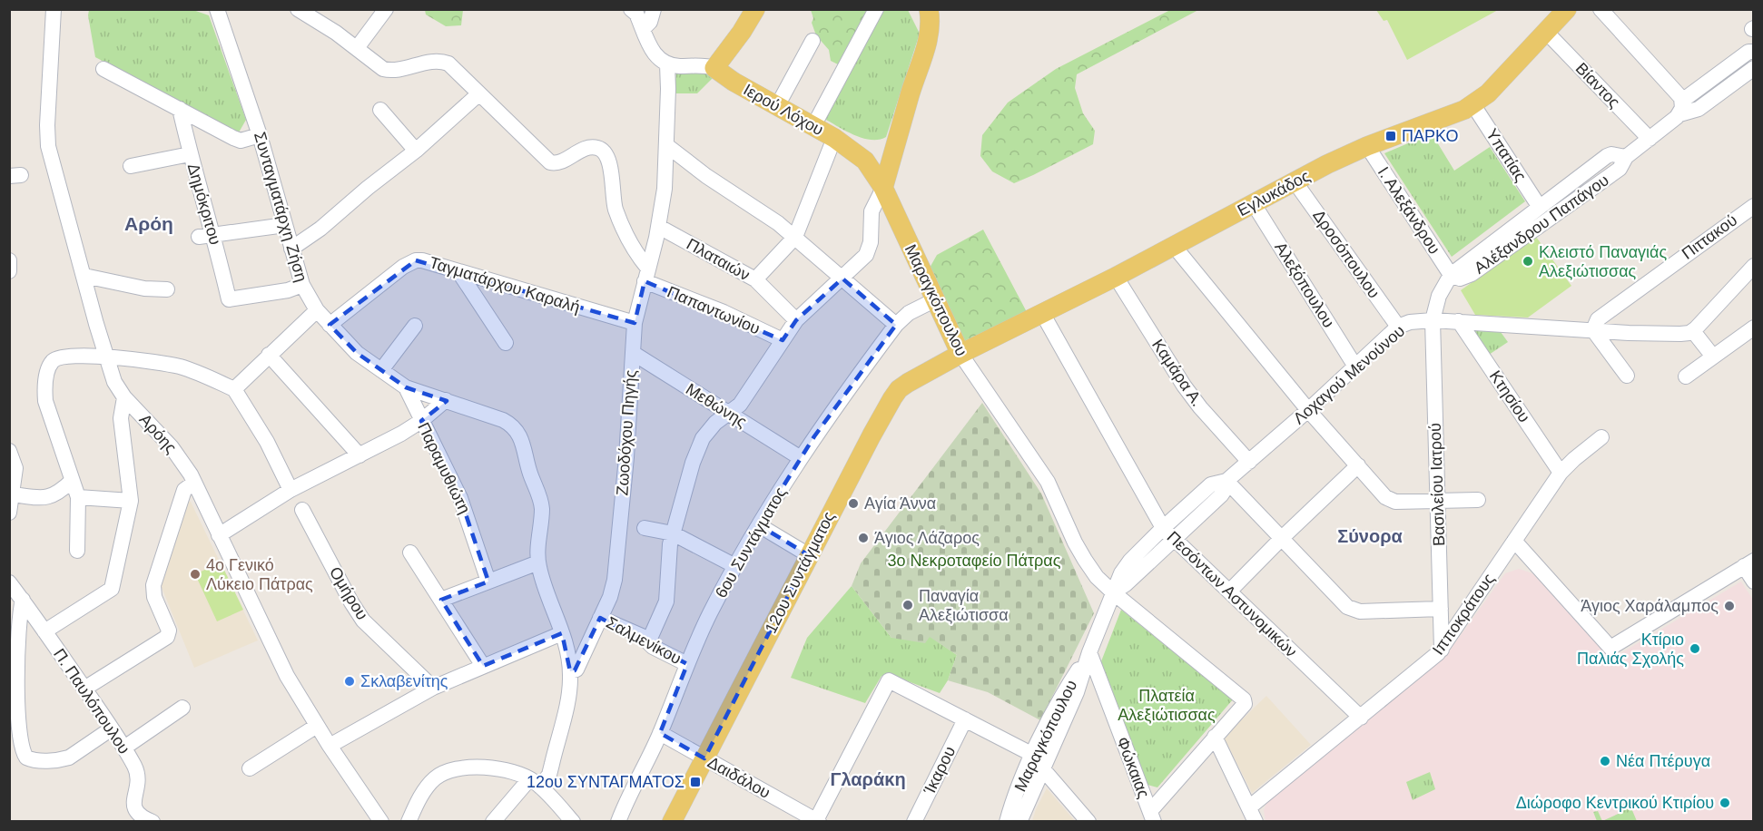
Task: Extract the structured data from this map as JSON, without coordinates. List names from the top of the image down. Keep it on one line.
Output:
{"streets":{"main road":["Ιερού Λόχου","Εγλυκάδος","Μαραγκόπουλου","12ου Συντάγματος"],"street":["Βίαντος","Υπατίας","Δημόκριτου","Συνταγματάρχη Ζήση","Ι. Αλεξάνδρου","Αλέξανδρου Παπάγου","Πιττακού","Δροσόπουλου","Πλαταιών","Ταγματάρχου Καραλή","Αλεξόπουλου","Παπαντωνίου","Καμάρα Α.","Λοχαγού Μενούνου","Κτησίου","Μεθώνης","Ζωοδόχου Πηγής","Αρόης","Παραμυθιώτη","Βασιλείου Ιατρού","6ου Συντάγματος","Ομήρου","Πεσόντων Αστυνομικών","Ιπποκράτους","Σαλμενίκου","Π. Παυλόπουλου","Φώκαιας","Ίκαρου","Δαιδάλου"]},"crossings":[["Βίαντος","Εγλυκάδος"],["Βίαντος","Αλέξανδρου Παπάγου"],["Ιερού Λόχου","Μαραγκόπουλου"],["Υπατίας","Εγλυκάδος"],["Υπατίας","Αλέξανδρου Παπάγου"],["Εγλυκάδος","Ι. Αλεξάνδρου"],["Εγλυκάδος","Δροσόπουλου"],["Εγλυκάδος","Αλεξόπουλου"],["Εγλυκάδος","Μαραγκόπουλου"],["Εγλυκάδος","Καμάρα Α."],["Εγλυκάδος","12ου Συντάγματος"],["Εγλυκάδος","Πεσόντων Αστυνομικών"],["Δημόκριτου","Συνταγματάρχη Ζήση"],["Συνταγματάρχη Ζήση","Ταγματάρχου Καραλή"],["Συνταγματάρχη Ζήση","Ζωοδόχου Πηγής"],["Συνταγματάρχη Ζήση","Παραμυθιώτη"],["Ι. Αλεξάνδρου","Αλέξανδρου Παπάγου"],["Αλέξανδρου Παπάγου","Λοχαγού Μενούνου"],["Αλέξανδρου Παπάγου","Βασιλείου Ιατρού"],["Πιττακού","Λοχαγού Μενούνου"],["Δροσόπουλου","Λοχαγού Μενούνου"],["Πλαταιών","Ζωοδόχου Πηγής"],["Ταγματάρχου Καραλή","Ζωοδόχου Πηγής"],["Αλεξόπουλου","Λοχαγού Μενούνου"],["Μαραγκόπουλου","Λοχαγού Μενούνου"],["Μαραγκόπουλου","6ου Συντάγματος"],["Μαραγκόπουλου","12ου Συντάγματος"],["Μαραγκόπουλου","Φώκαιας"],["Παπαντωνίου","Ζωοδόχου Πηγής"],["Καμάρα Α.","Λοχαγού Μενούνου"],["Λοχαγού Μενούνου","Κτησίου"],["Λοχαγού Μενούνου","Βασιλείου Ιατρού"],["Λοχαγού Μενούνου","Πεσόντων Αστυνομικών"],["Κτησίου","Ιπποκράτους"],["Μεθώνης","Ζωοδόχου Πηγής"],["Μεθώνης","6ου Συντάγματος"],["Ζωοδόχου Πηγής","Σαλμενίκου"],["Βασιλείου Ιατρού","Ιπποκράτους"],["6ου Συντάγματος","Σαλμενίκου"],["6ου Συντάγματος","Δαιδάλου"],["12ου Συντάγματος","Δαιδάλου"],["Πεσόντων Αστυνομικών","Ιπποκράτους"]],"districts":["Αρόη","Σύνορα","Γλαράκη"],"parks":["3o Νεκροταφείο Πάτρας","Πλατεία Αλεξιώτισσας"],"places":{"transit":["ΠΑΡΚΟ","12ου ΣΥΝΤΑΓΜΑΤΟΣ"],"other":["Κλειστό Παναγιάς Αλεξιώτισσας","Αγία Άννα","Άγιος Λάζαρος","4ο Γενικό Λύκειο Πάτρας","Παναγία Αλεξιώτισσα","Άγιος Χαράλαμπος","Κτίριο Παλιάς Σχολής","Σκλαβενίτης","Νέα Πτέρυγα","Διώροφο Κεντρικού Κτιρίου"]}}
